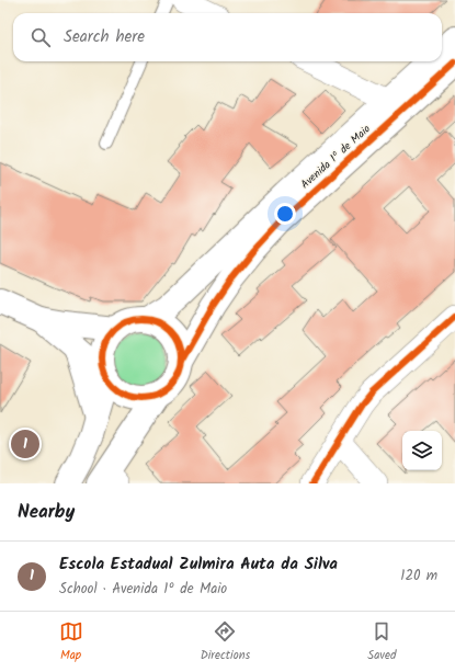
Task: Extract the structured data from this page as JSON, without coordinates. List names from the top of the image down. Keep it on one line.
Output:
{"streets":{"street":["Avenida 1º de Maio"]},"page":{"search":"Search here","pins":"1","heading":"Nearby","list":[{"mark":"1","name":"Escola Estadual Zulmira Auta da Silva","note":"School · Avenida 1º de Maio","value":"120 m"}],"nav":["Map","Directions","Saved"]}}
